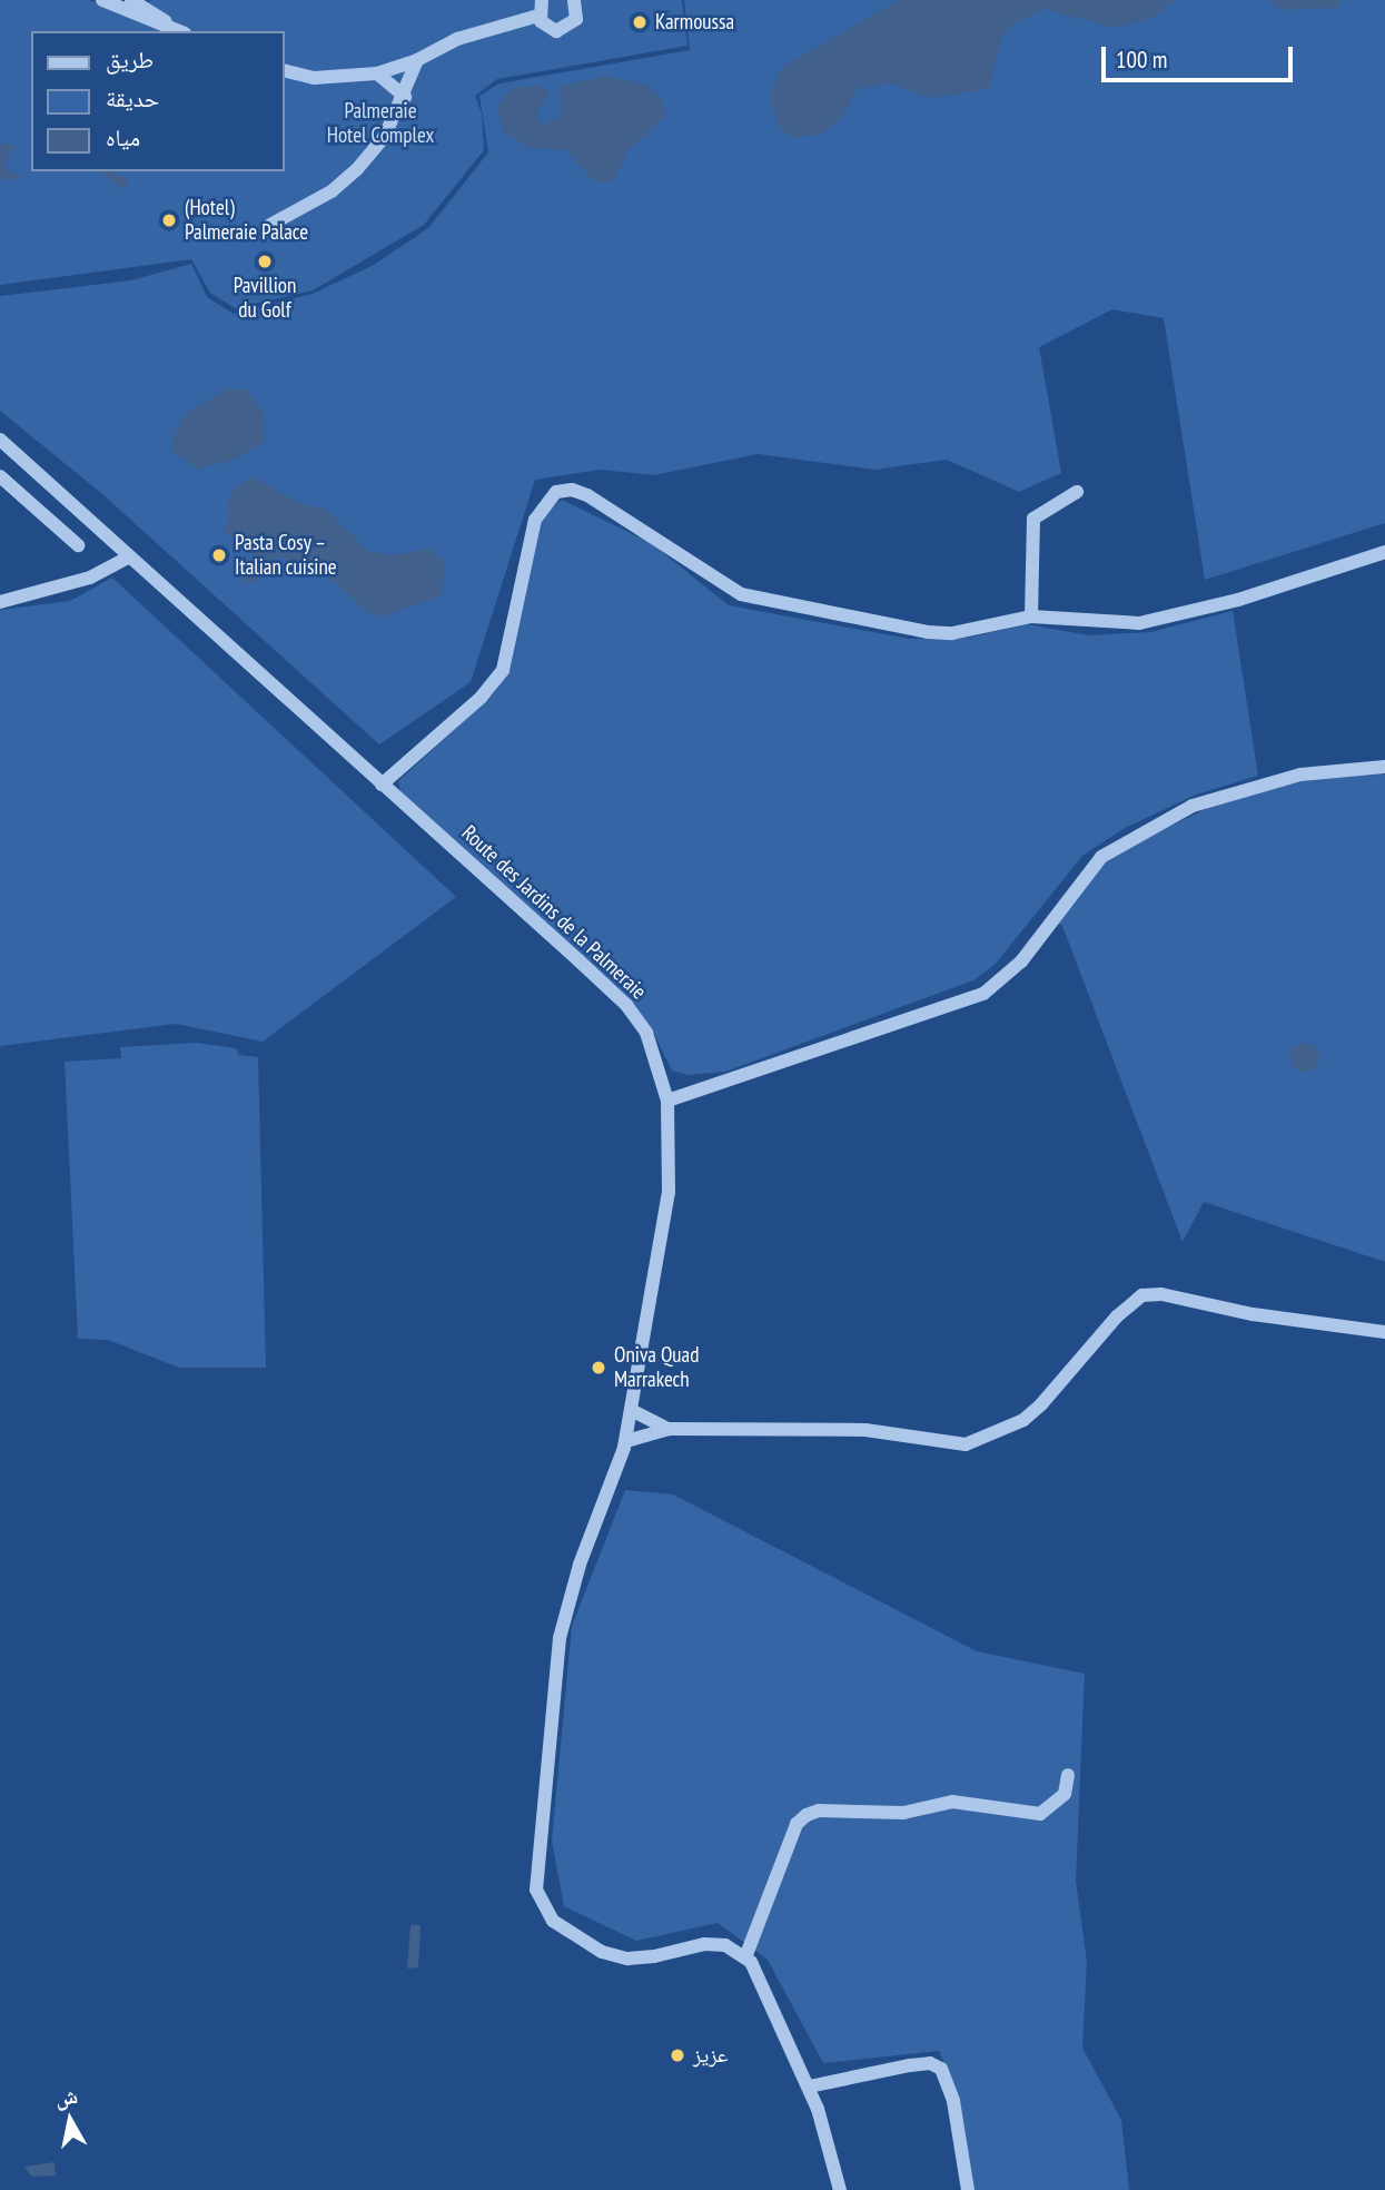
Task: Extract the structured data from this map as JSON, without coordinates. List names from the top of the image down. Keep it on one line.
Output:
{"streets":{"street":["Route des Jardins de la Palmeraie"]},"parks":["Palmeraie Hotel Complex"],"places":["Karmoussa","(Hotel) Palmeraie Palace","Pavillion du Golf","Pasta Cosy – Italian cuisine","Oniva Quad Marrakech","عزيز"],"legend":["طريق","حديقة","مياه"],"scale_bar":"100 m","north":"top"}
